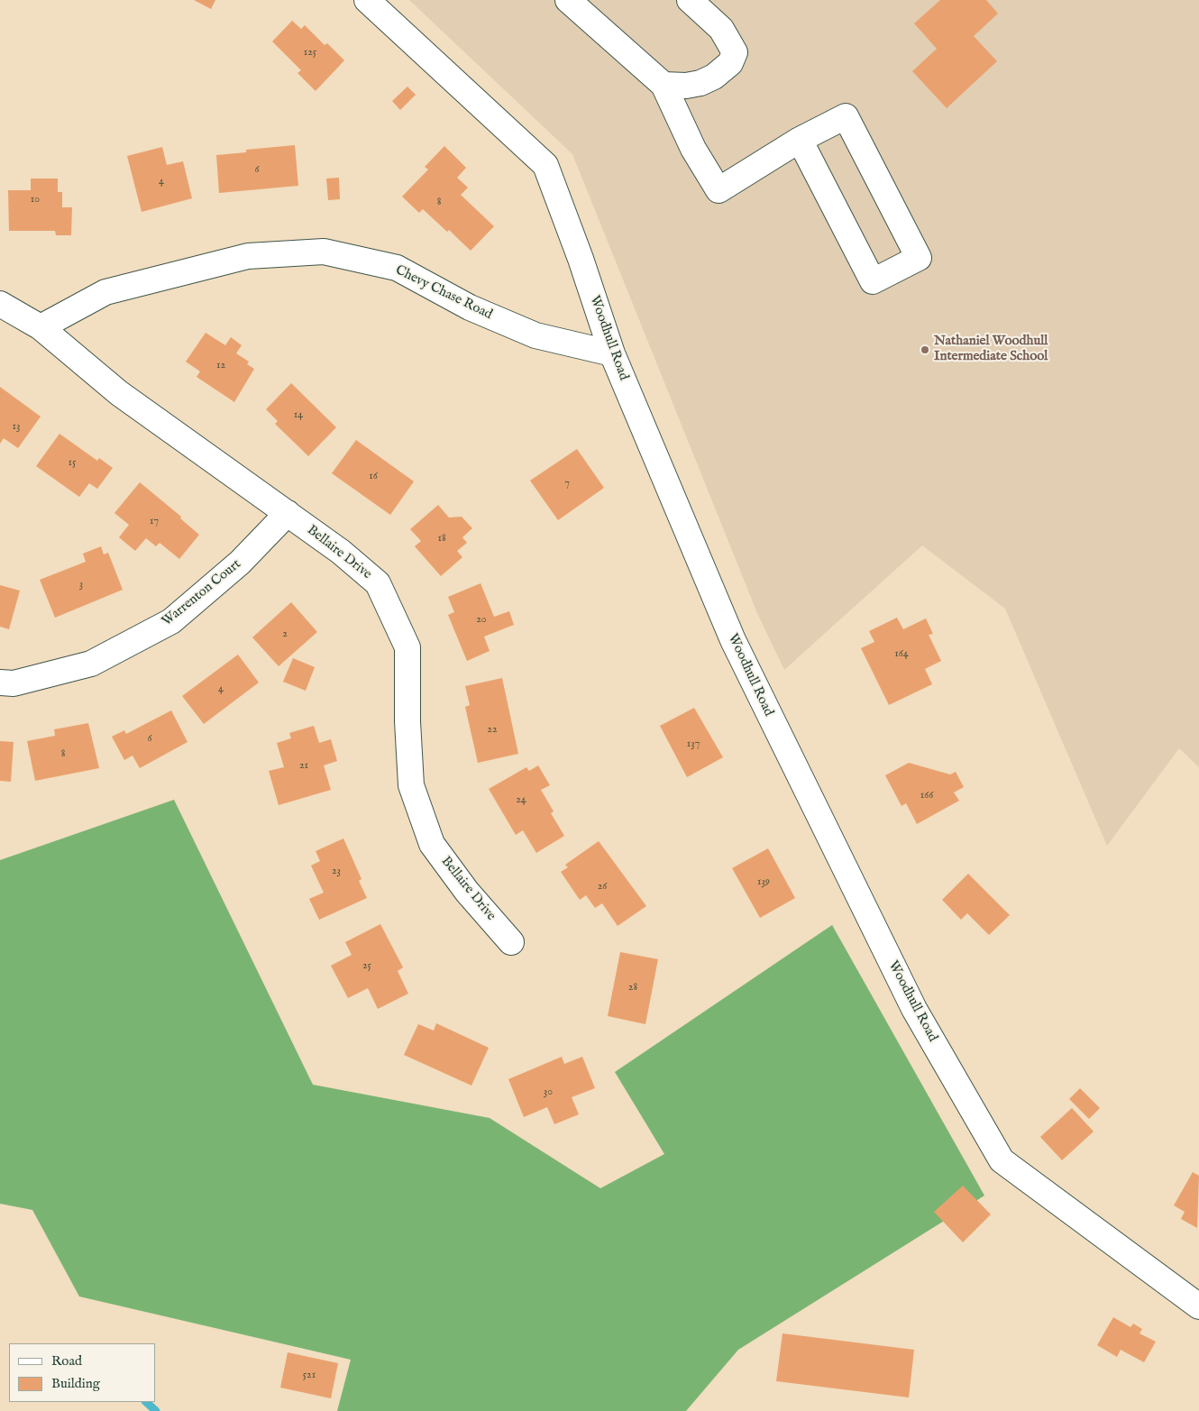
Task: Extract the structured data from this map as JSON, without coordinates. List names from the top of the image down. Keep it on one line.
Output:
{"streets":{"street":["Chevy Chase Road","Woodhull Road","Bellaire Drive","Warrenton Court"]},"crossings":[["Chevy Chase Road","Woodhull Road"],["Chevy Chase Road","Bellaire Drive"],["Bellaire Drive","Warrenton Court"]],"places":["Nathaniel Woodhull Intermediate School"],"house_numbers":["125","6","4","10","8","12","14","13","15","16","7","17","18","3","20","2","164","4","22","6","137","8","21","166","24","23","139","26","25","28","30","521"],"legend":["Road","Building"]}
